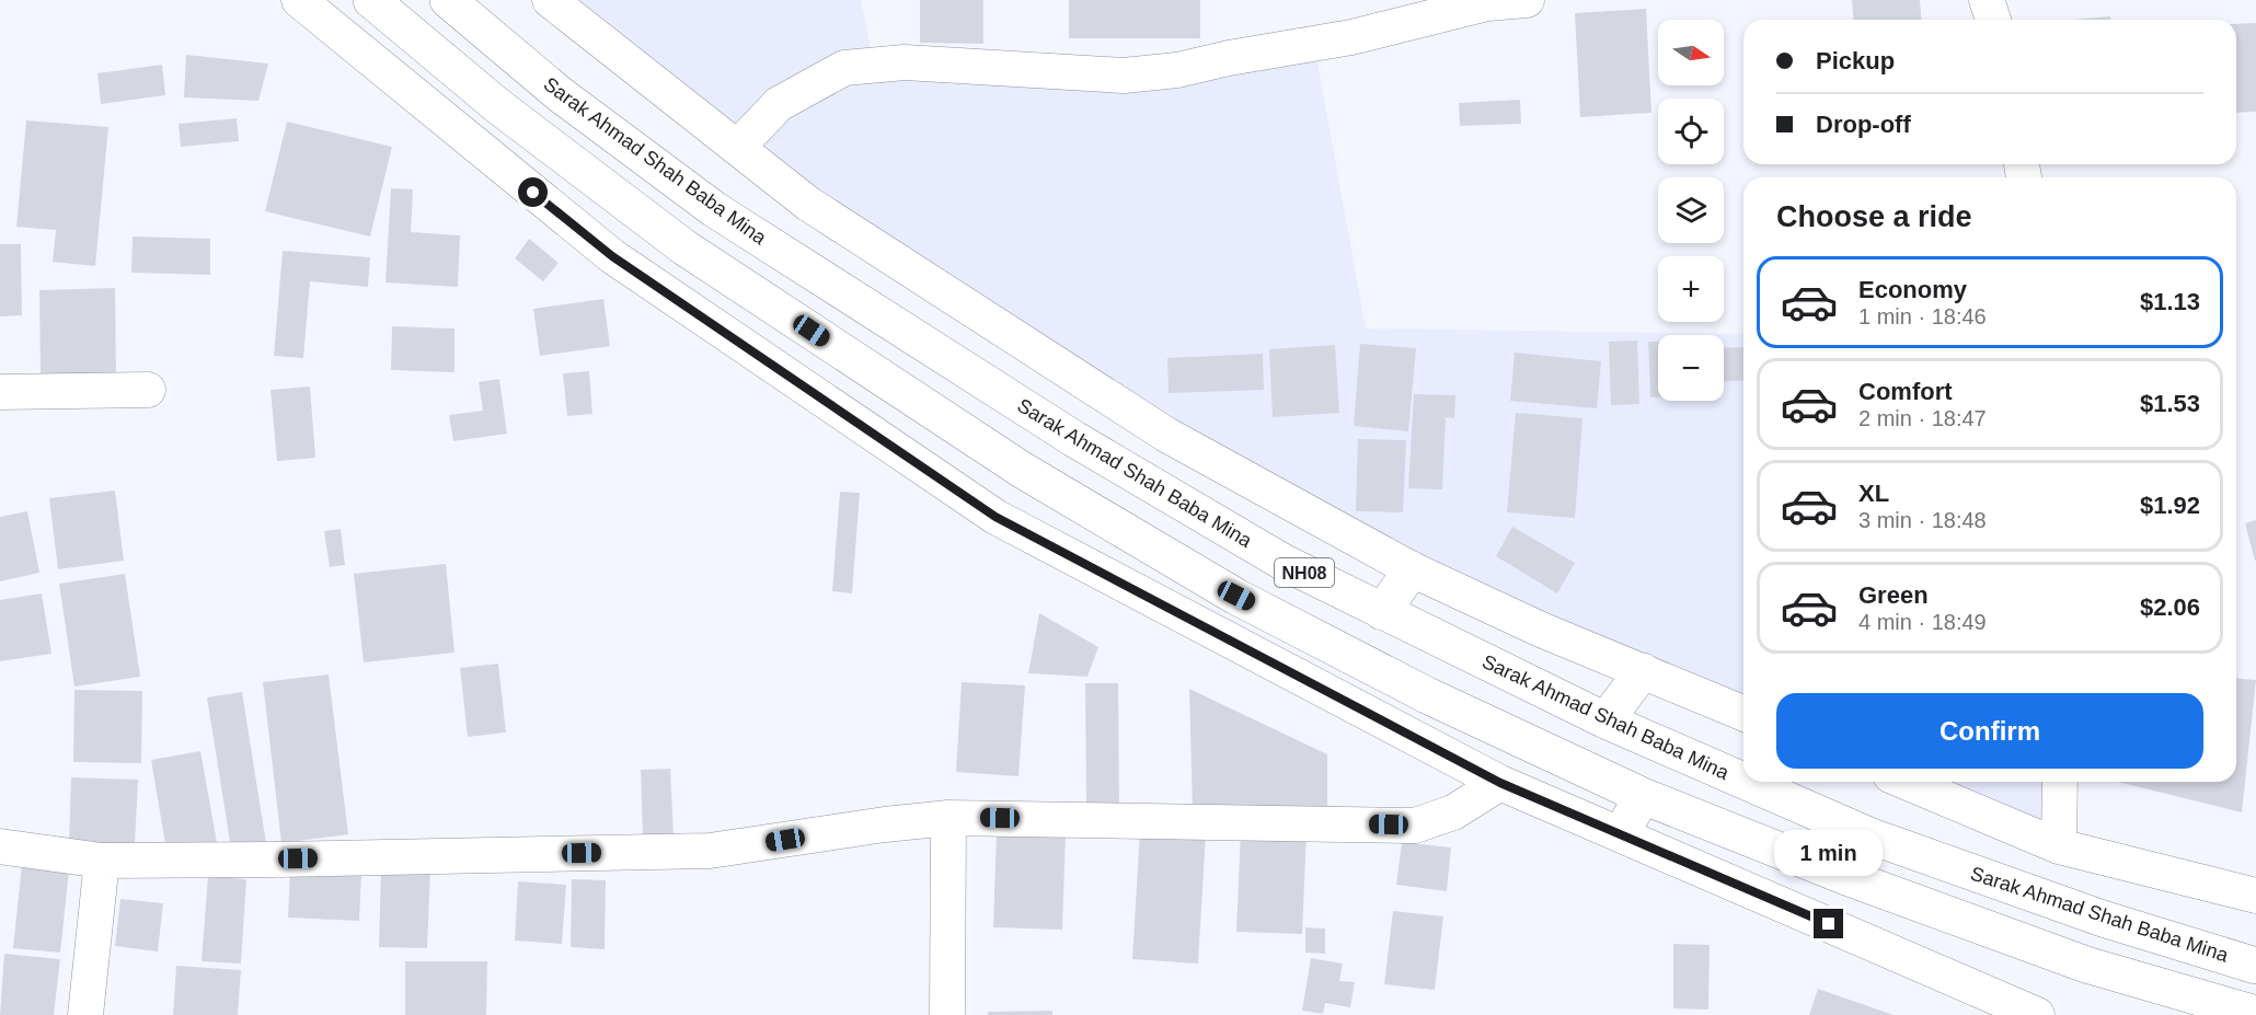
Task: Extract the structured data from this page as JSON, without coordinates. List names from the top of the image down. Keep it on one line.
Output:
{"streets":{"highway":["Sarak Ahmad Shah Baba Mina","NH08"]},"north":"right","page":{"map_buttons":["+","−"],"banner":["Pickup","Drop-off"],"heading":"Choose a ride","list":[{"name":"Economy","note":"1 min · 18:46","value":"$1.13"},{"name":"Comfort","note":"2 min · 18:47","value":"$1.53"},{"name":"XL","note":"3 min · 18:48","value":"$1.92"},{"name":"Green","note":"4 min · 18:49","value":"$2.06"}],"buttons":"Confirm","bubble":"1 min"}}
